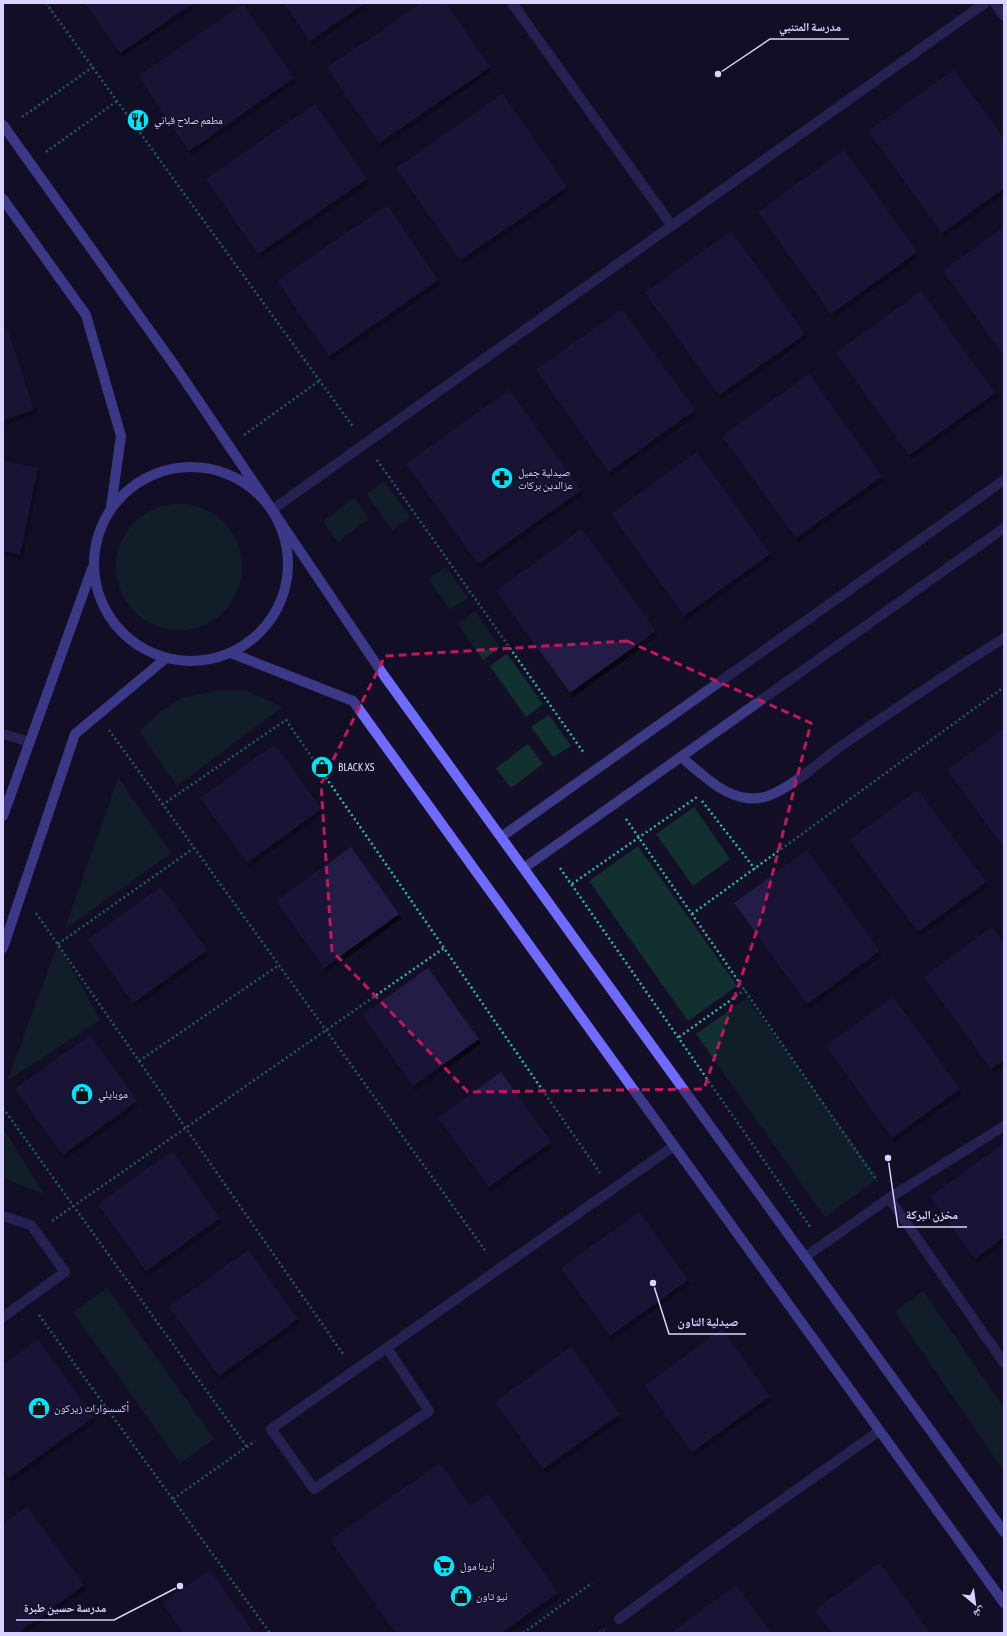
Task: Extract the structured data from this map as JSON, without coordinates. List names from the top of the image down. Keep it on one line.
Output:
{"places":{"other":["مدرسة المتنبي","مخزن البركة","صيدلية التاون","مدرسة حسين طبرة"],"restaurant":["مطعم صلاح قباني"],"pharmacy":["صيدلية جميل عزالدين بركات"],"shop":["BLACK XS","موبايلي","أكسسوارات زيركون","نيو تاون"],"supermarket":["أرينا مول"]},"north":"bottom right"}
